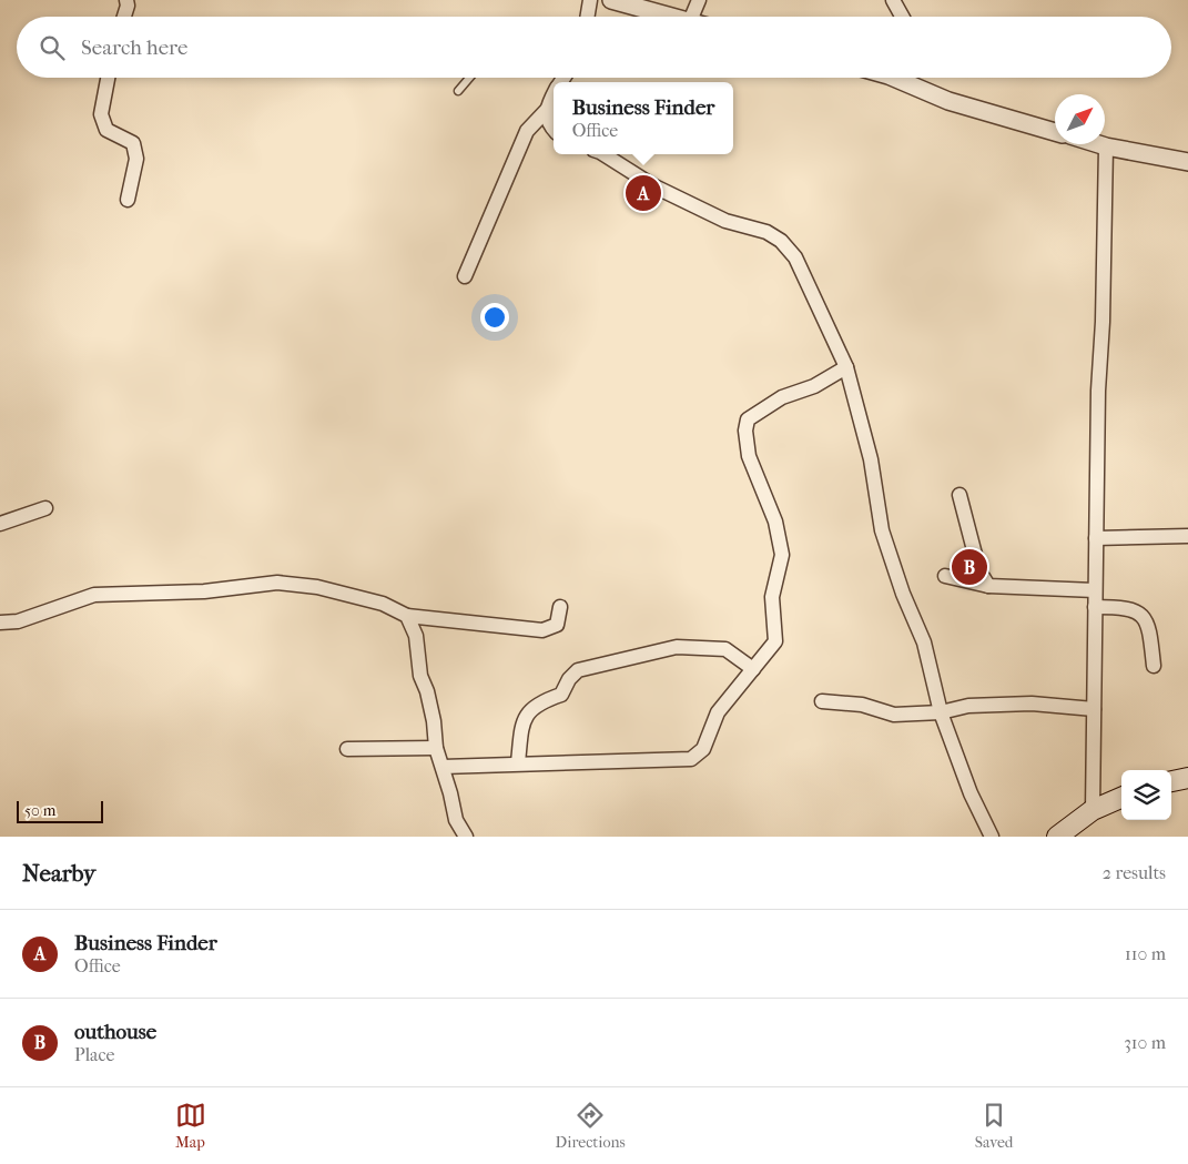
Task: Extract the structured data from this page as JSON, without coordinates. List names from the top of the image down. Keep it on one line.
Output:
{"scale_bar":"50 m","north":"top right","page":{"search":"Search here","popup":["Business Finder","Office"],"pins":["A","B"],"scale":"50 m","heading":["Nearby","2 results"],"list":[{"mark":"A","name":"Business Finder","note":"Office","value":"110 m"},{"mark":"B","name":"outhouse","note":"Place","value":"310 m"}],"nav":["Map","Directions","Saved"]}}
